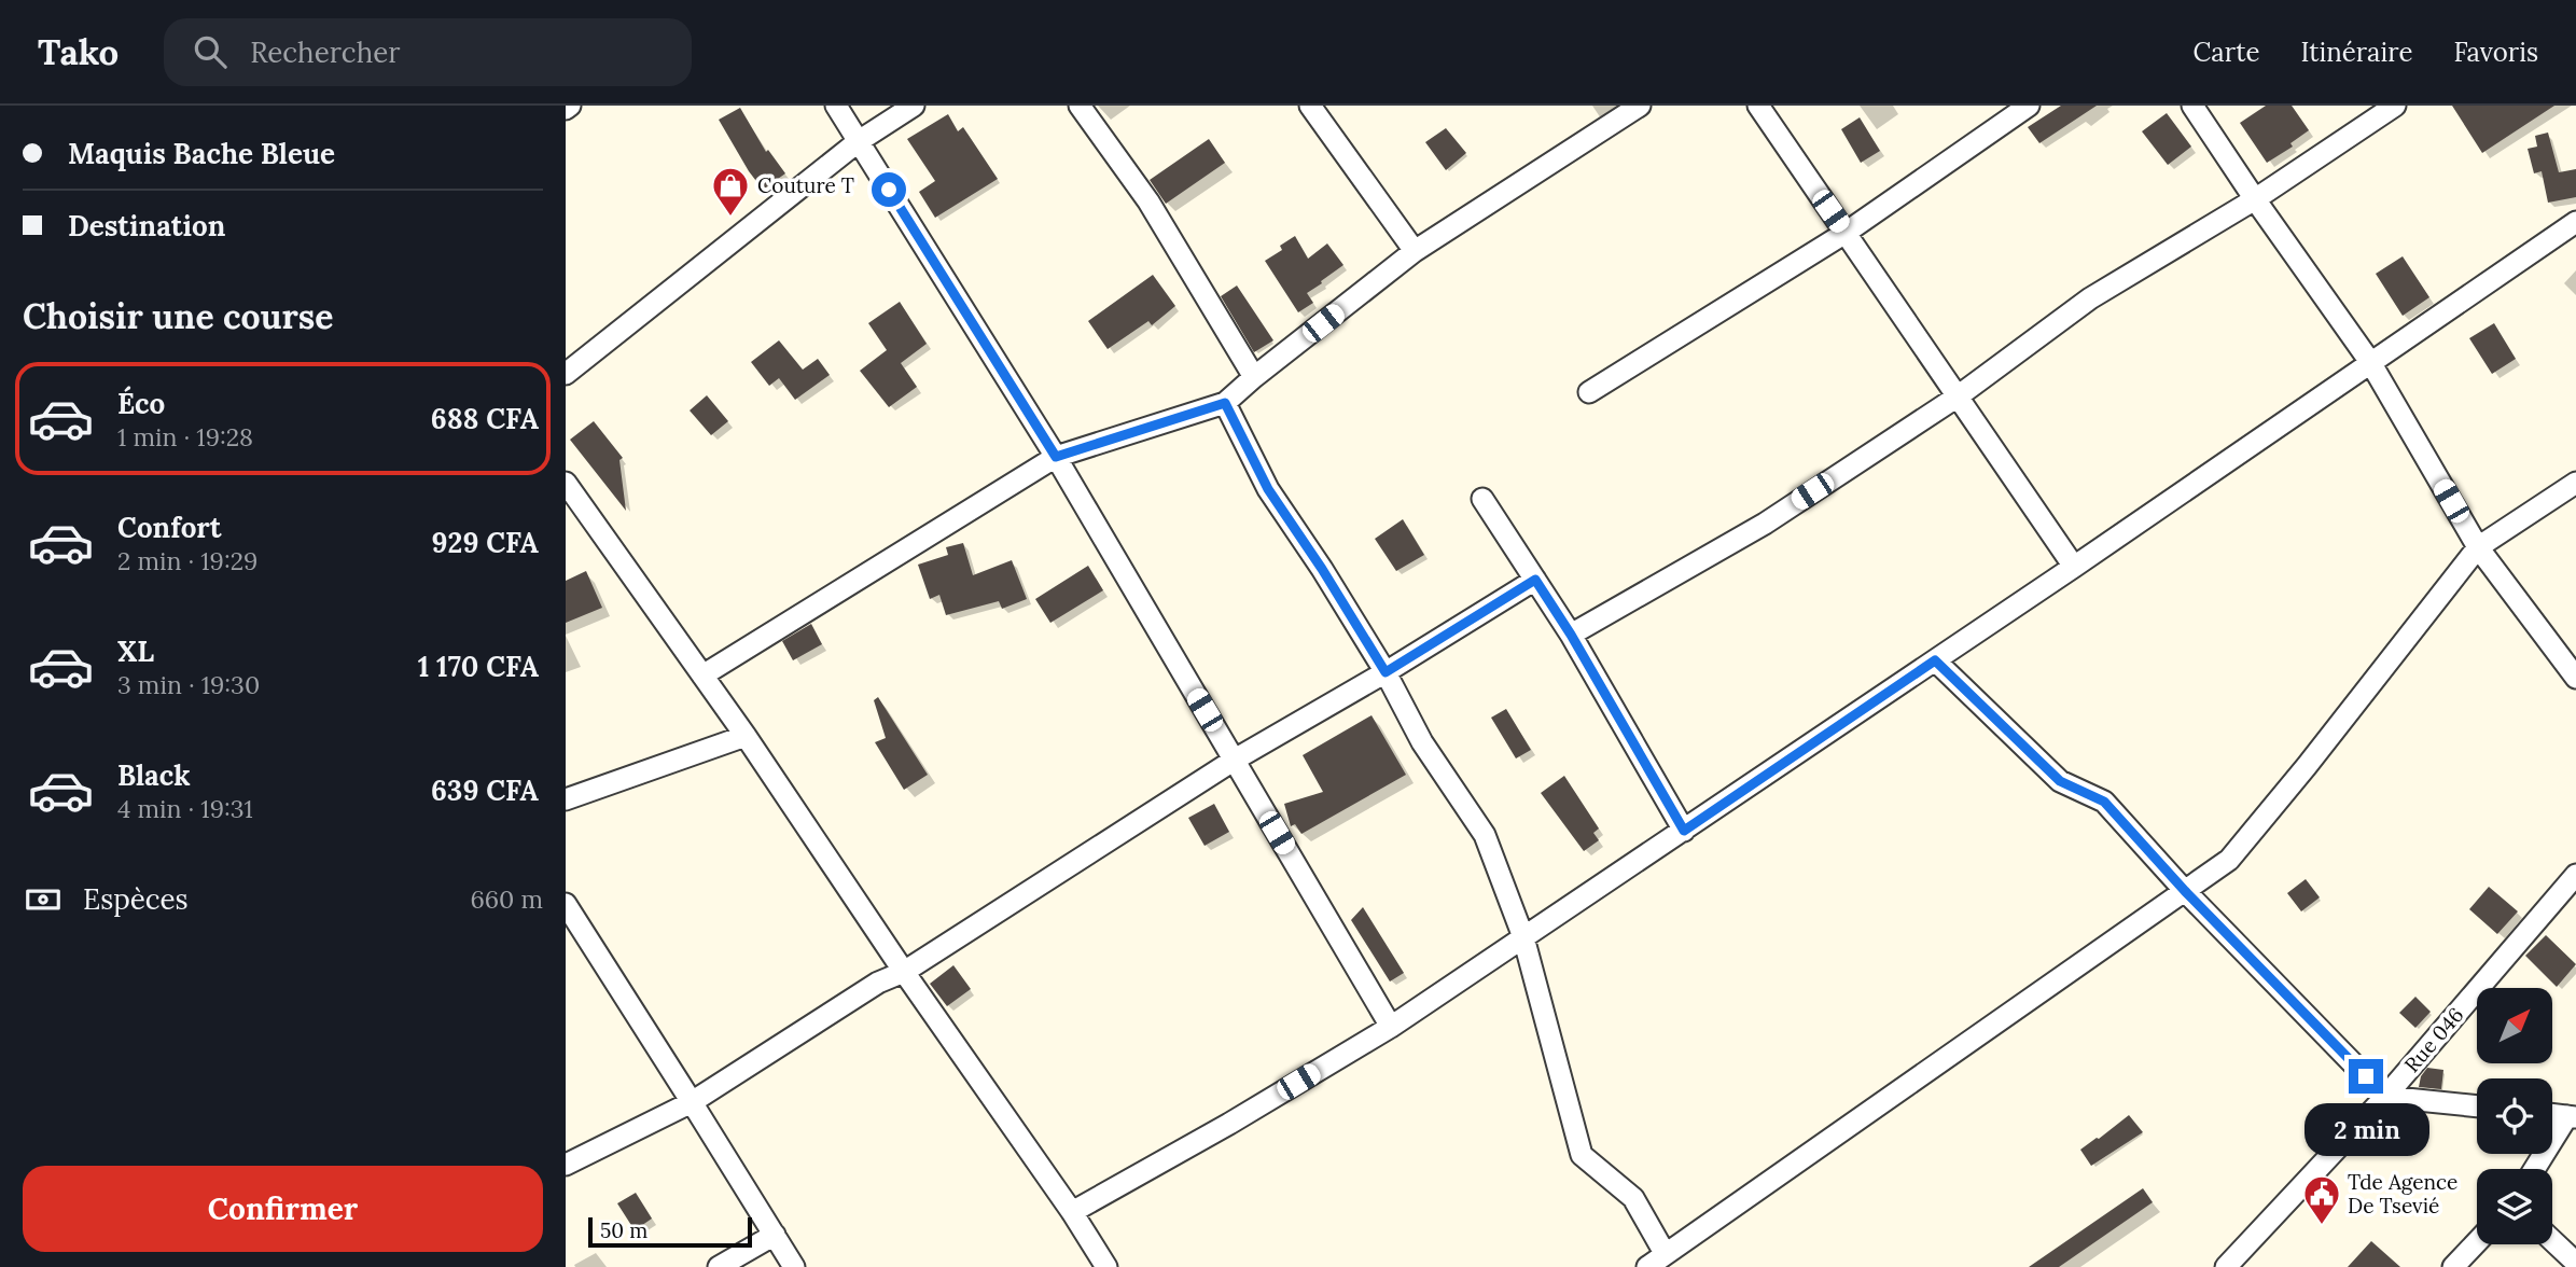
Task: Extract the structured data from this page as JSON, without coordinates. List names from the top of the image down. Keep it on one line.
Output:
{"streets":{"street":["Rue 046"]},"places":{"shop":["Couture T"],"public building":["Tde Agence De Tsevié"]},"scale_bar":"50 m","north":"top right","page":{"header":"Tako","search":"Rechercher","nav":["Carte","Itinéraire","Favoris"],"banner":["Maquis Bache Bleue","Destination"],"heading":"Choisir une course","list":[{"name":"Éco","note":"1 min · 19:28","value":"688 CFA"},{"name":"Confort","note":"2 min · 19:29","value":"929 CFA"},{"name":"XL","note":"3 min · 19:30","value":"1 170 CFA"},{"name":"Black","note":"4 min · 19:31","value":"639 CFA"}],"pay":["Espèces","660 m"],"bubble":"2 min","buttons":"Confirmer","scale":"50 m"}}
